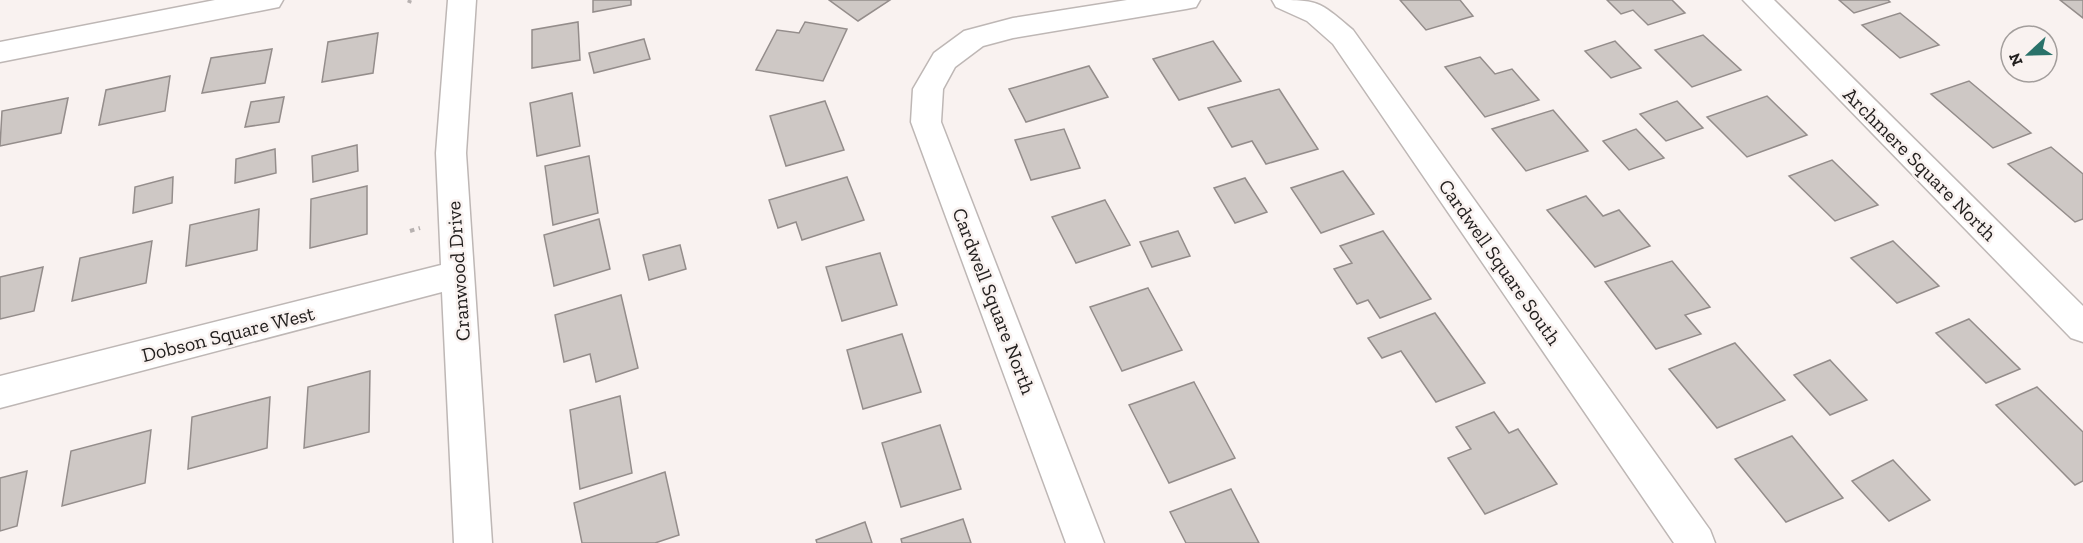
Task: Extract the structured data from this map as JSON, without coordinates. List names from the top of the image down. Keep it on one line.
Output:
{"streets":{"street":["Archmere Square North","Cardwell Square South","Cranwood Drive","Cardwell Square North","Dobson Square West"]},"crossings":[["Cranwood Drive","Dobson Square West"]],"north":"left"}
